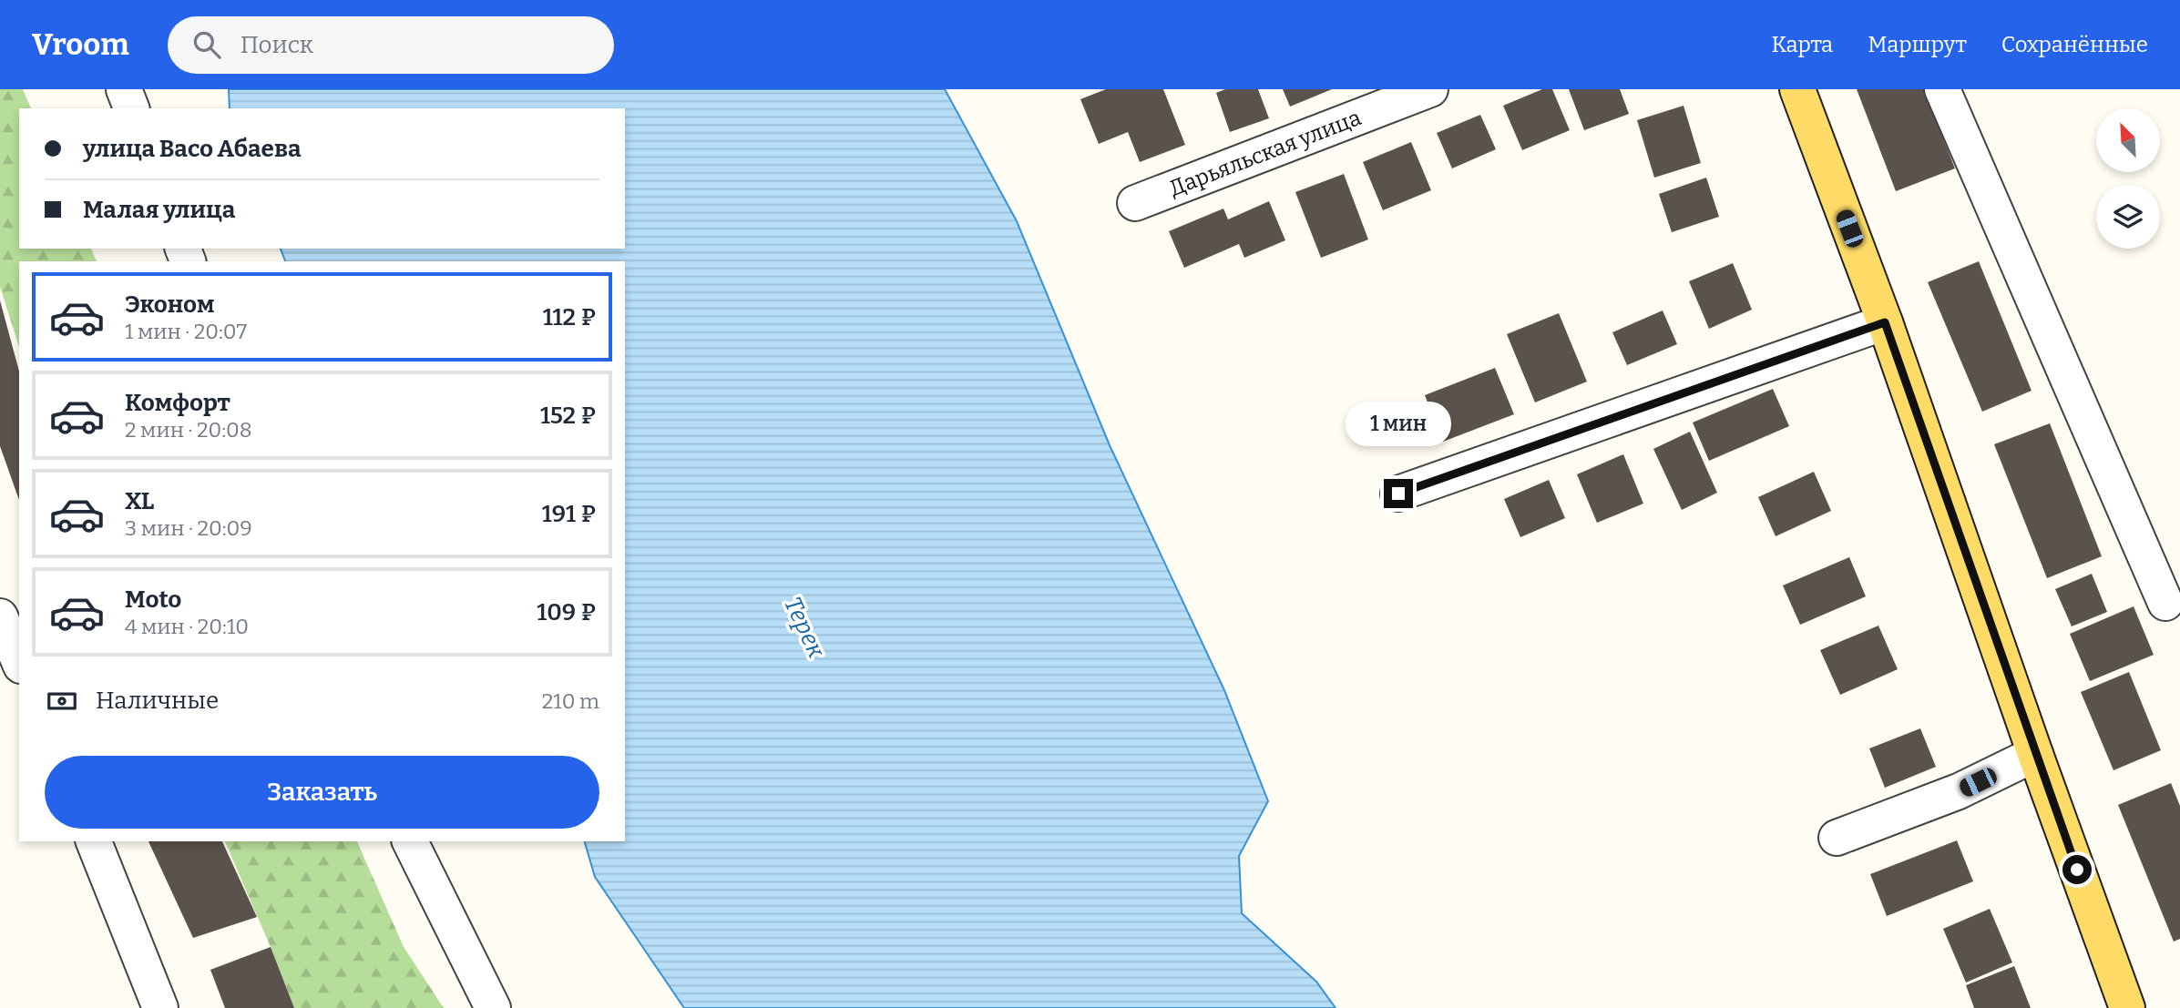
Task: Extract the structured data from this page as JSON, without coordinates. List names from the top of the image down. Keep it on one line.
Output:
{"streets":{"street":["Дарьяльская улица"]},"water":["Терек"],"north":"top left","page":{"header":"Vroom","search":"Поиск","nav":["Карта","Маршрут","Сохранённые"],"banner":["улица Васо Абаева","Малая улица"],"list":[{"name":"Эконом","note":"1 мин · 20:07","value":"112 ₽"},{"name":"Комфорт","note":"2 мин · 20:08","value":"152 ₽"},{"name":"XL","note":"3 мин · 20:09","value":"191 ₽"},{"name":"Moto","note":"4 мин · 20:10","value":"109 ₽"}],"bubble":"1 мин","pay":["Наличные","210 m"],"buttons":"Заказать"}}
